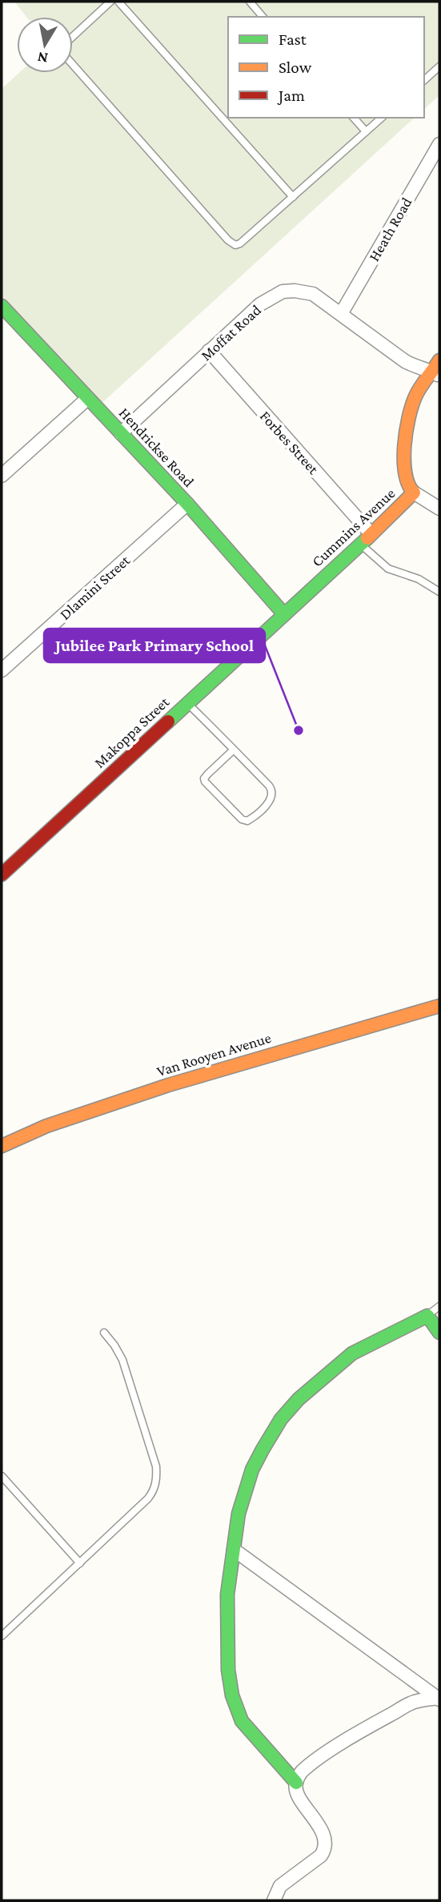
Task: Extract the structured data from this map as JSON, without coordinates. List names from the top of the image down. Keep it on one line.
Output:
{"streets":{"street":["Heath Road","Moffat Road","Forbes Street","Hendrickse Road","Cummins Avenue","Dlamini Street","Makoppa Street","Van Rooyen Avenue"]},"crossings":[["Heath Road","Moffat Road"],["Moffat Road","Forbes Street"],["Moffat Road","Hendrickse Road"],["Moffat Road","Cummins Avenue"],["Forbes Street","Cummins Avenue"],["Hendrickse Road","Cummins Avenue"],["Hendrickse Road","Dlamini Street"],["Hendrickse Road","Makoppa Street"],["Cummins Avenue","Makoppa Street"]],"places":["Jubilee Park Primary School"],"legend":["Fast","Slow","Jam"],"north":"bottom"}
